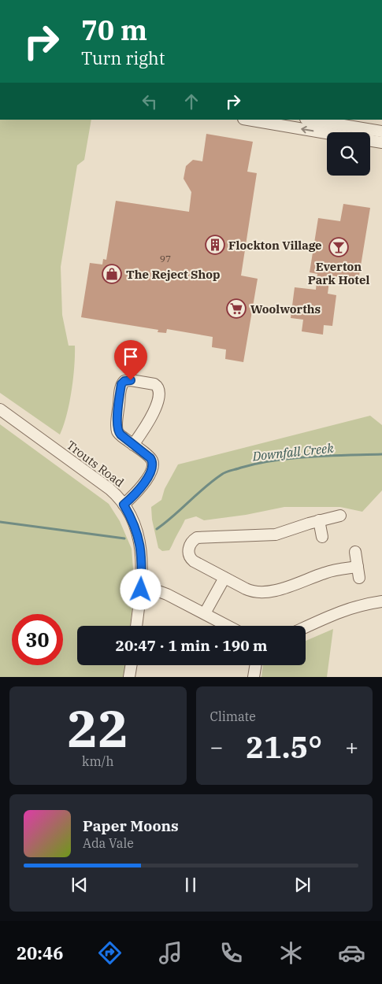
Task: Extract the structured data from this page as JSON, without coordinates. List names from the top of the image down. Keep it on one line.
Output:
{"streets":{"street":["Trouts Road"]},"water":["Downfall Creek"],"places":{"building":["Flockton Village"],"bar":["Everton Park Hotel"],"shop":["The Reject Shop"],"supermarket":["Woolworths"]},"house_numbers":["97"],"page":{"turn":["70 m","Turn right"],"limit":"30","trip":"20:47 · 1 min · 190 m","tile":[["22","km/h"],"Climate"],"heat":["−","21.5°","+"],"song":["Paper Moons","Ada Vale"],"tabs":"20:46"}}
